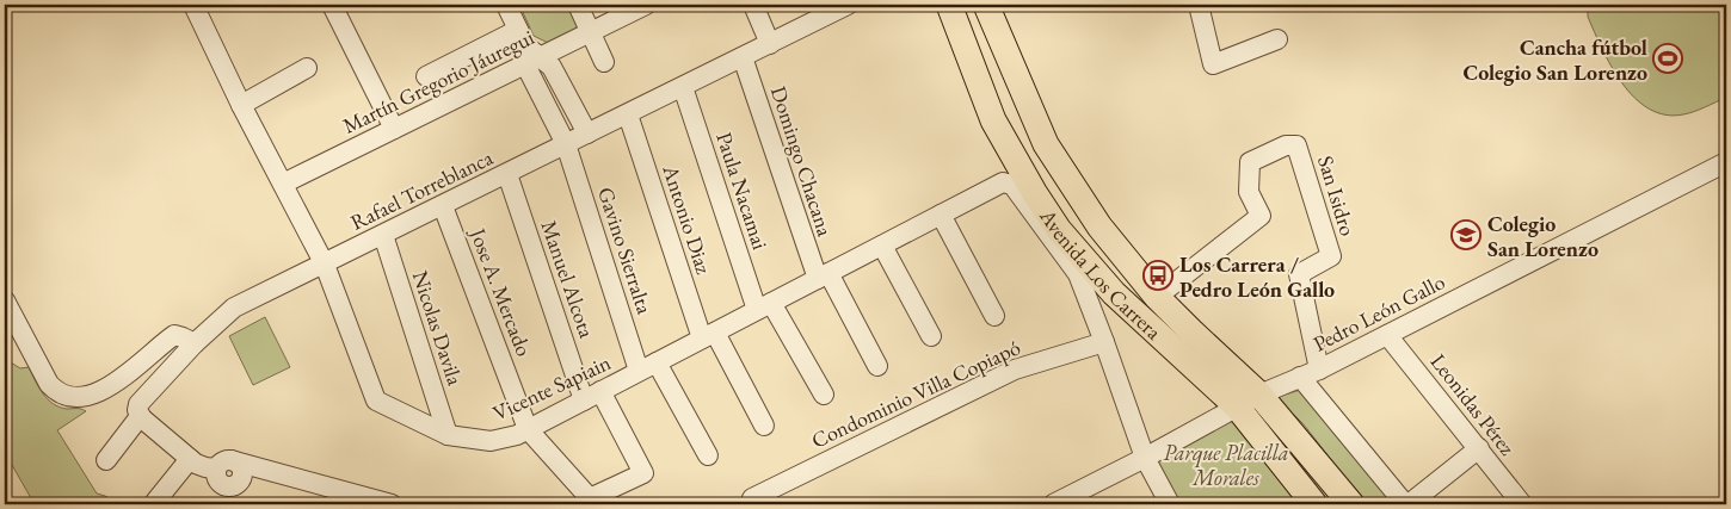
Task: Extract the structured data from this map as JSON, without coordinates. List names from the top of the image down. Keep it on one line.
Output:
{"streets":{"main road":["Avenida Los Carrera"],"street":["Martín Gregorio Jáuregui","Domingo Chacana","Rafael Torreblanca","Paula Nacamai","San Isidro","Antonio Diaz","Gavino Sierralta","Manuel Alcota","Jose A. Mercado","Pedro León Gallo","Nicolas Davila","Vicente Sapiain","Condominio Villa Copiapó","Leonidas Pérez"]},"crossings":[["Martín Gregorio Jáuregui","Gavino Sierralta"],["Martín Gregorio Jáuregui","Vicente Sapiain"],["Domingo Chacana","Rafael Torreblanca"],["Domingo Chacana","Vicente Sapiain"],["Rafael Torreblanca","Paula Nacamai"],["Rafael Torreblanca","Antonio Diaz"],["Rafael Torreblanca","Gavino Sierralta"],["Rafael Torreblanca","Manuel Alcota"],["Rafael Torreblanca","Jose A. Mercado"],["Rafael Torreblanca","Nicolas Davila"],["Rafael Torreblanca","Vicente Sapiain"],["Paula Nacamai","Vicente Sapiain"],["San Isidro","Avenida Los Carrera"],["San Isidro","Pedro León Gallo"],["Antonio Diaz","Vicente Sapiain"],["Gavino Sierralta","Vicente Sapiain"],["Avenida Los Carrera","Pedro León Gallo"],["Manuel Alcota","Jose A. Mercado"],["Manuel Alcota","Vicente Sapiain"],["Jose A. Mercado","Vicente Sapiain"],["Pedro León Gallo","Leonidas Pérez"],["Nicolas Davila","Vicente Sapiain"],["Vicente Sapiain","Condominio Villa Copiapó"]],"parks":["Parque Placilla Morales"],"places":{"sports":["Cancha fútbol Colegio San Lorenzo"],"school or university":["Colegio San Lorenzo"],"bus stop":["Los Carrera / Pedro León Gallo"]}}
